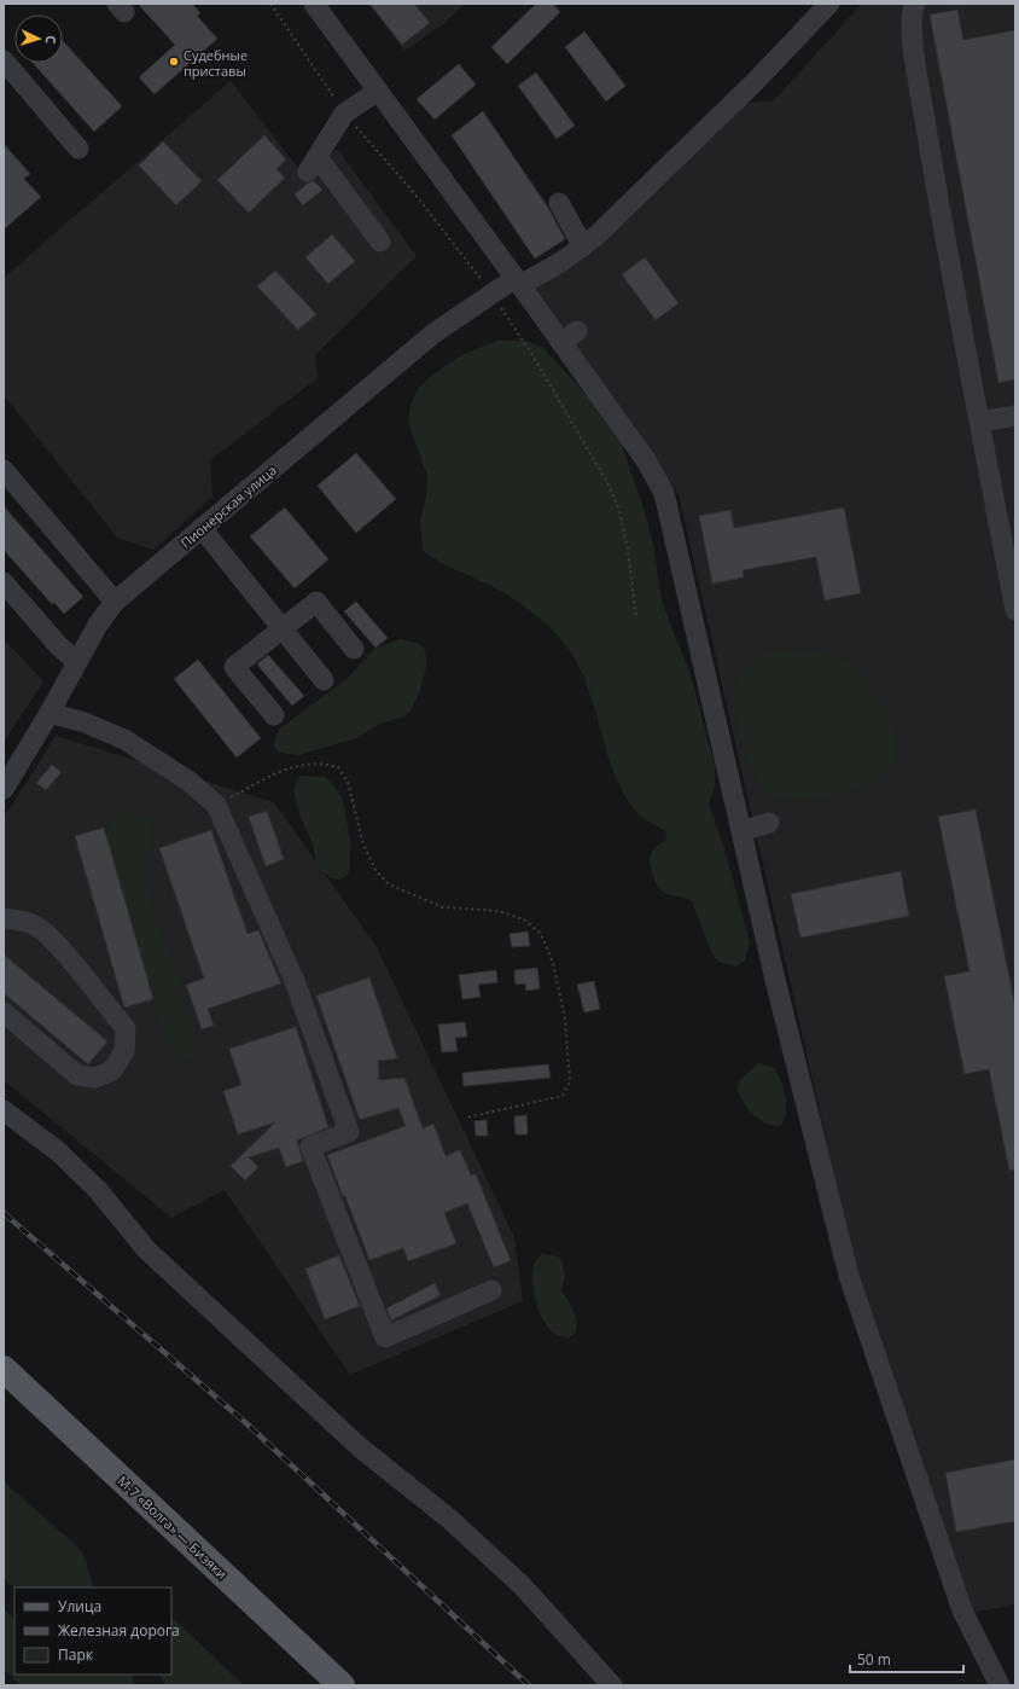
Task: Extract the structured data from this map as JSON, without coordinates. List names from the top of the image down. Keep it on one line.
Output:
{"streets":{"main road":["М-7 «Волга» — Бизяки"],"street":["Пионерская улица"]},"places":["Судебные приставы"],"legend":["Улица","Железная дорога","Парк"],"scale_bar":"50 m","north":"right"}
